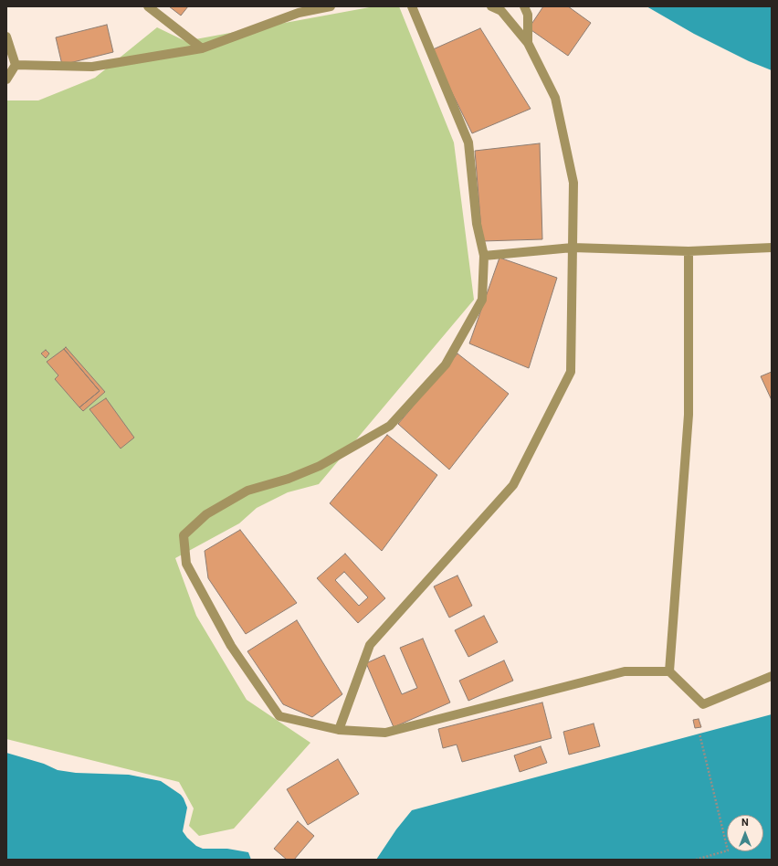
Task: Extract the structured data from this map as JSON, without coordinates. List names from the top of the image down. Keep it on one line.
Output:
{"north":"top"}
